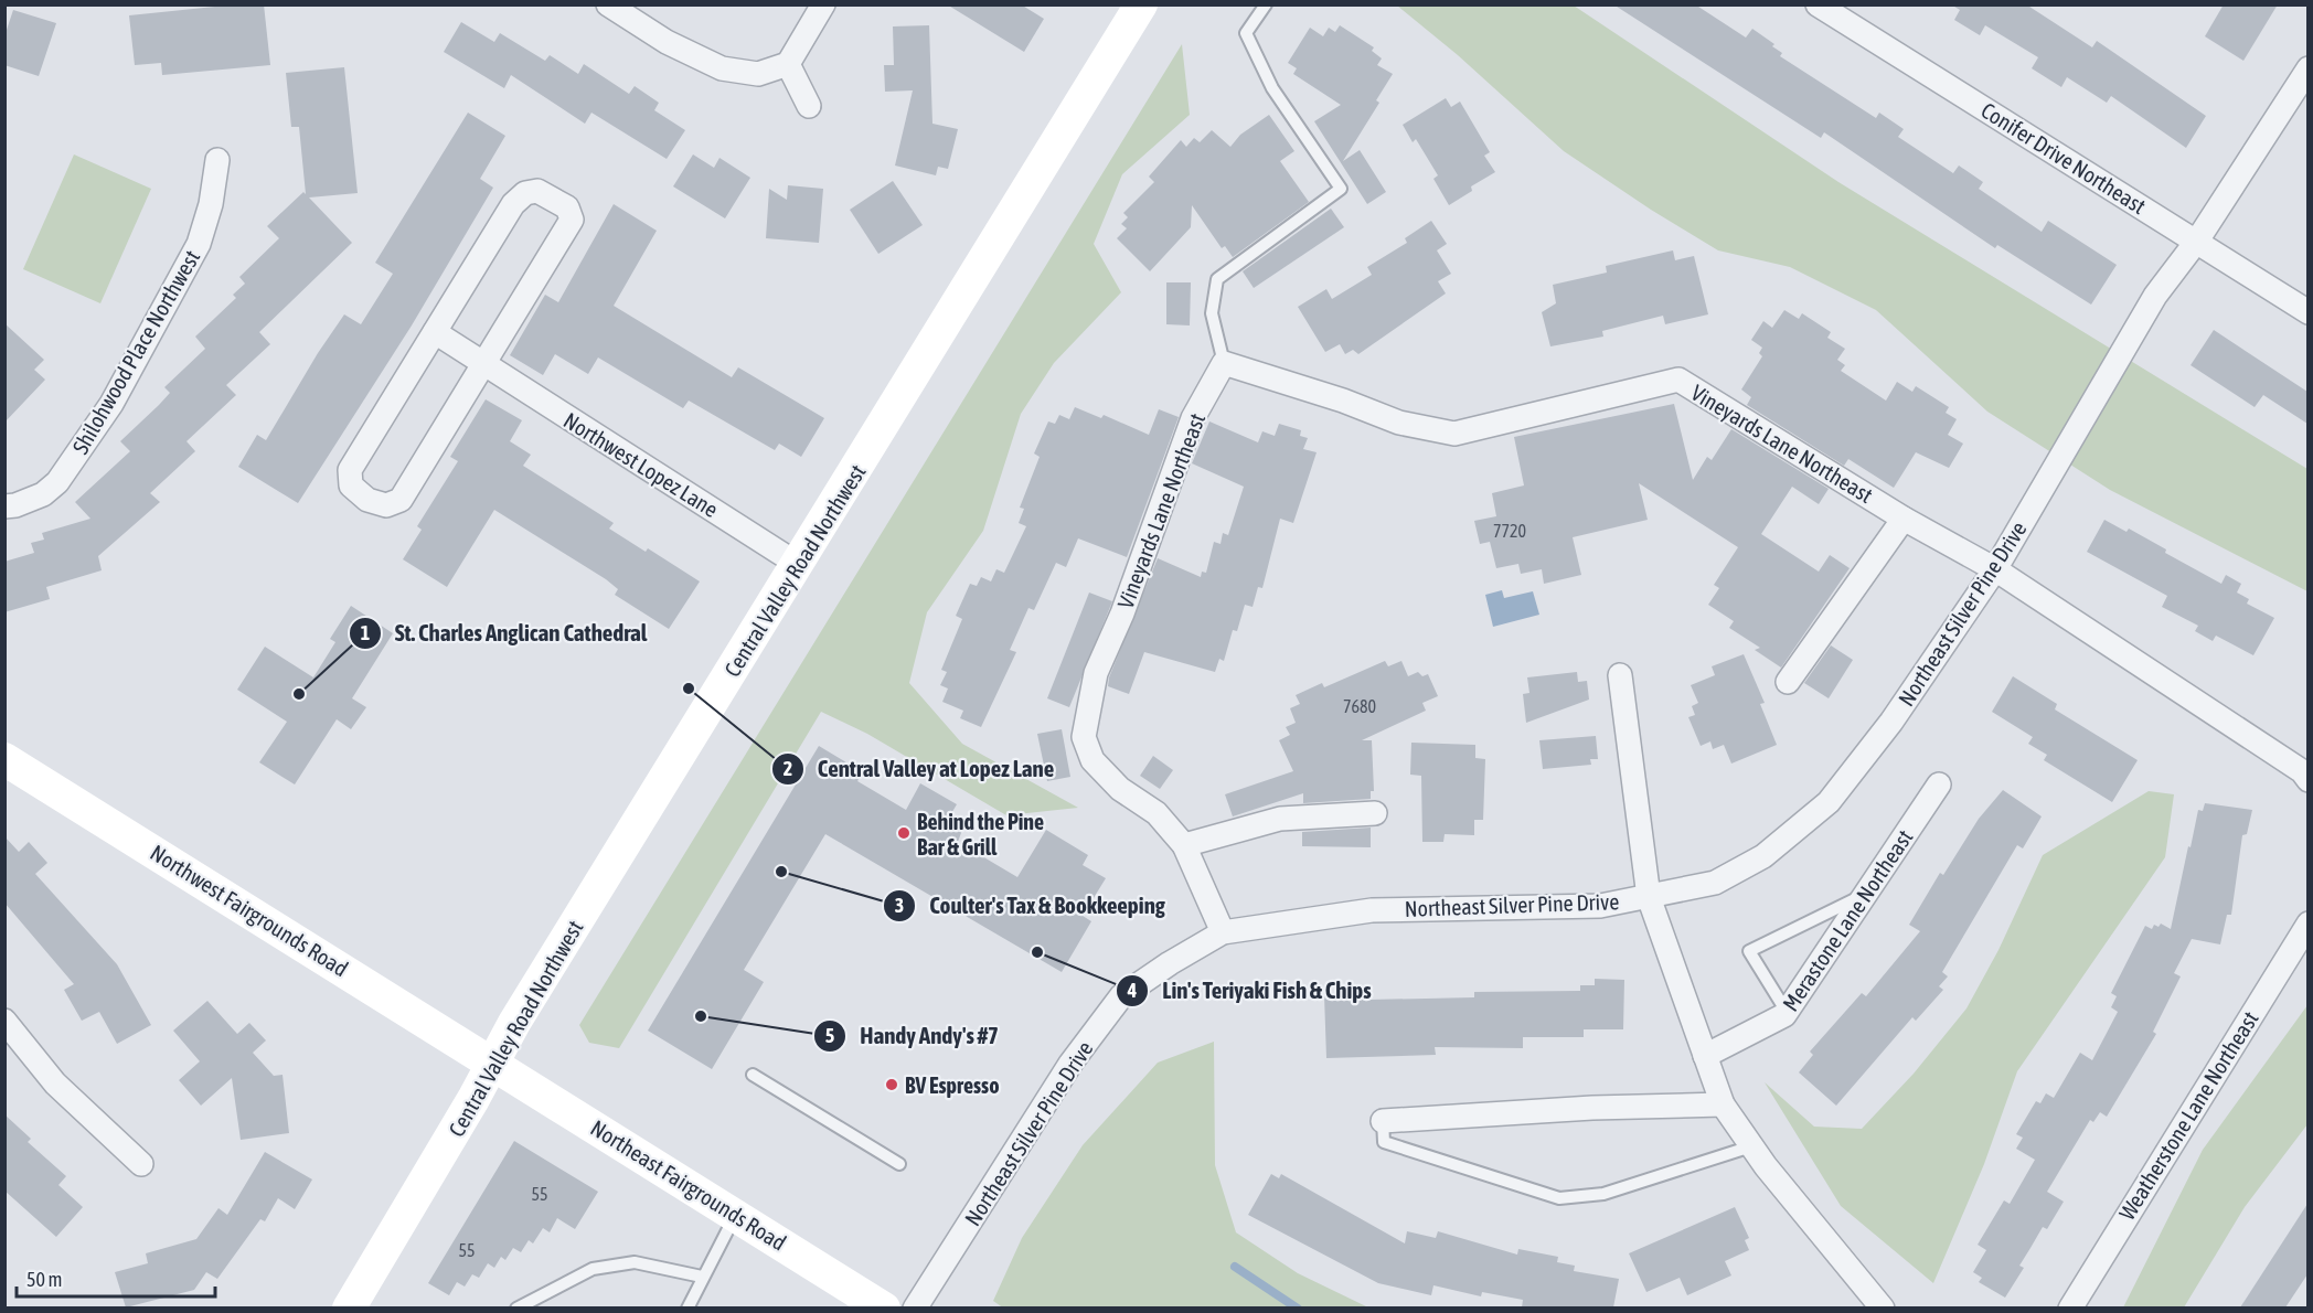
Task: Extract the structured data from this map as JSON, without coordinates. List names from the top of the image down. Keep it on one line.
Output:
{"streets":{"main road":["Central Valley Road Northwest","Northwest Fairgrounds Road","Northeast Fairgrounds Road"],"street":["Conifer Drive Northeast","Shilohwood Place Northwest","Vineyards Lane Northeast","Northwest Lopez Lane","Northeast Silver Pine Drive","Merastone Lane Northeast","Weatherstone Lane Northeast"]},"crossings":[["Conifer Drive Northeast","Northeast Silver Pine Drive"],["Vineyards Lane Northeast","Northeast Silver Pine Drive"],["Northwest Lopez Lane","Central Valley Road Northwest"],["Central Valley Road Northwest","Northwest Fairgrounds Road"],["Central Valley Road Northwest","Northeast Fairgrounds Road"],["Northwest Fairgrounds Road","Northeast Fairgrounds Road"]],"places":["Central Valley at Lopez Lane","St. Charles Anglican Cathedral","Behind the Pine Bar & Grill","Coulter's Tax & Bookkeeping","Lin's Teriyaki Fish & Chips","Handy Andy's #7","BV Espresso"],"house_numbers":["7720","7680","55","55"],"scale_bar":"50 m"}
